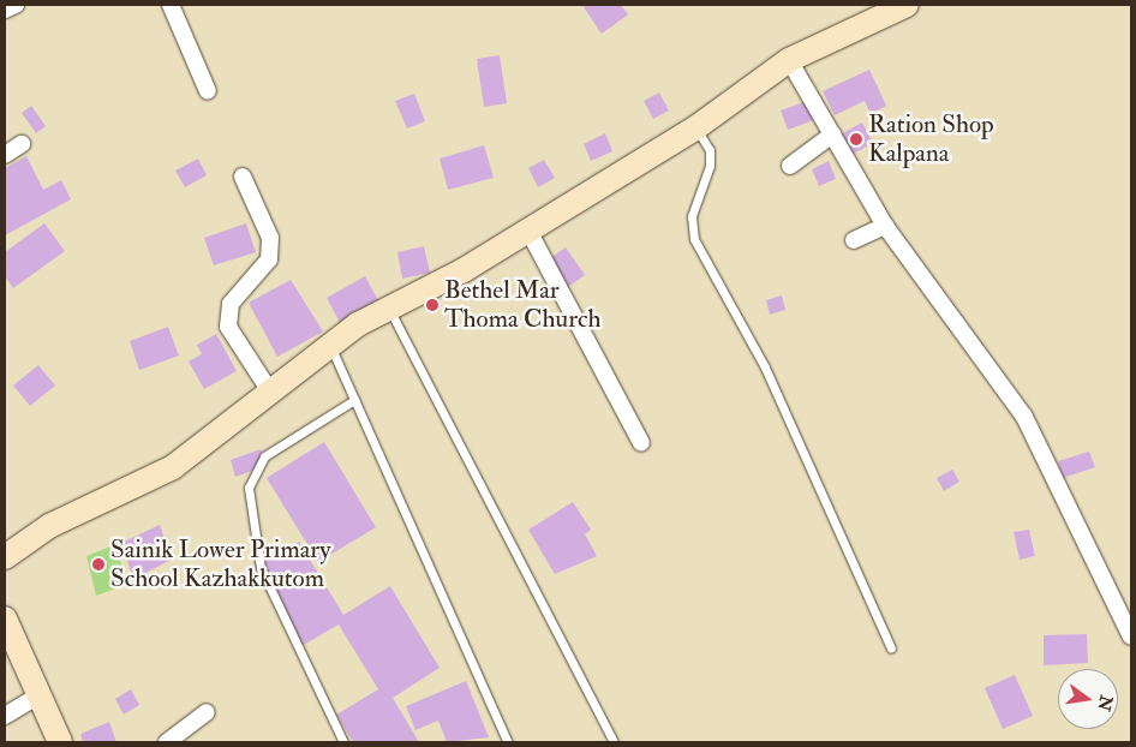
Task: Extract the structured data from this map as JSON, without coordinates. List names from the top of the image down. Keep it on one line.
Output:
{"places":["Ration Shop Kalpana","Bethel Mar Thoma Church","Sainik Lower Primary School Kazhakkutom"],"north":"right"}
